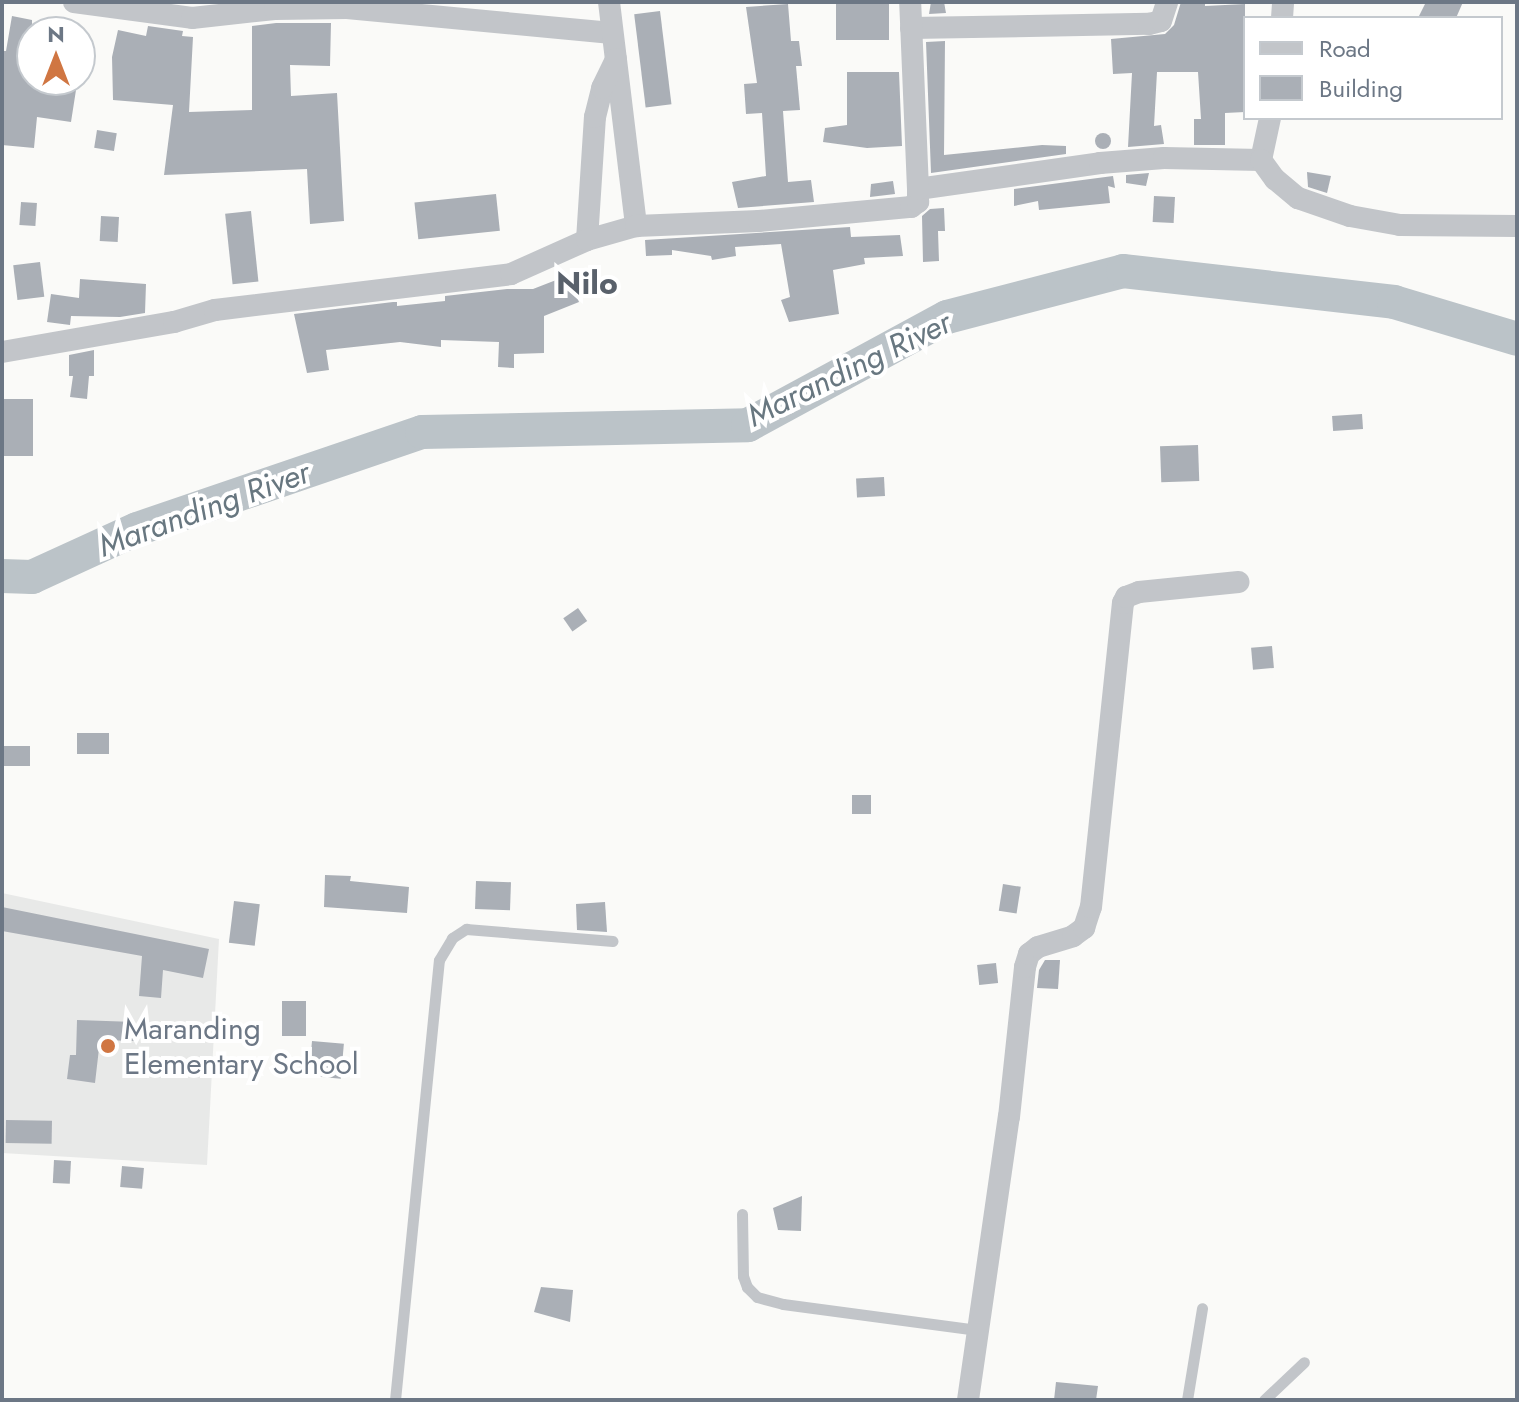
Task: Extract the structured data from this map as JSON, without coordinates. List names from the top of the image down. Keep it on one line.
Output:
{"districts":["Nilo"],"water":["Maranding River"],"places":["Maranding Elementary School"],"legend":["Road","Building"],"north":"top"}
